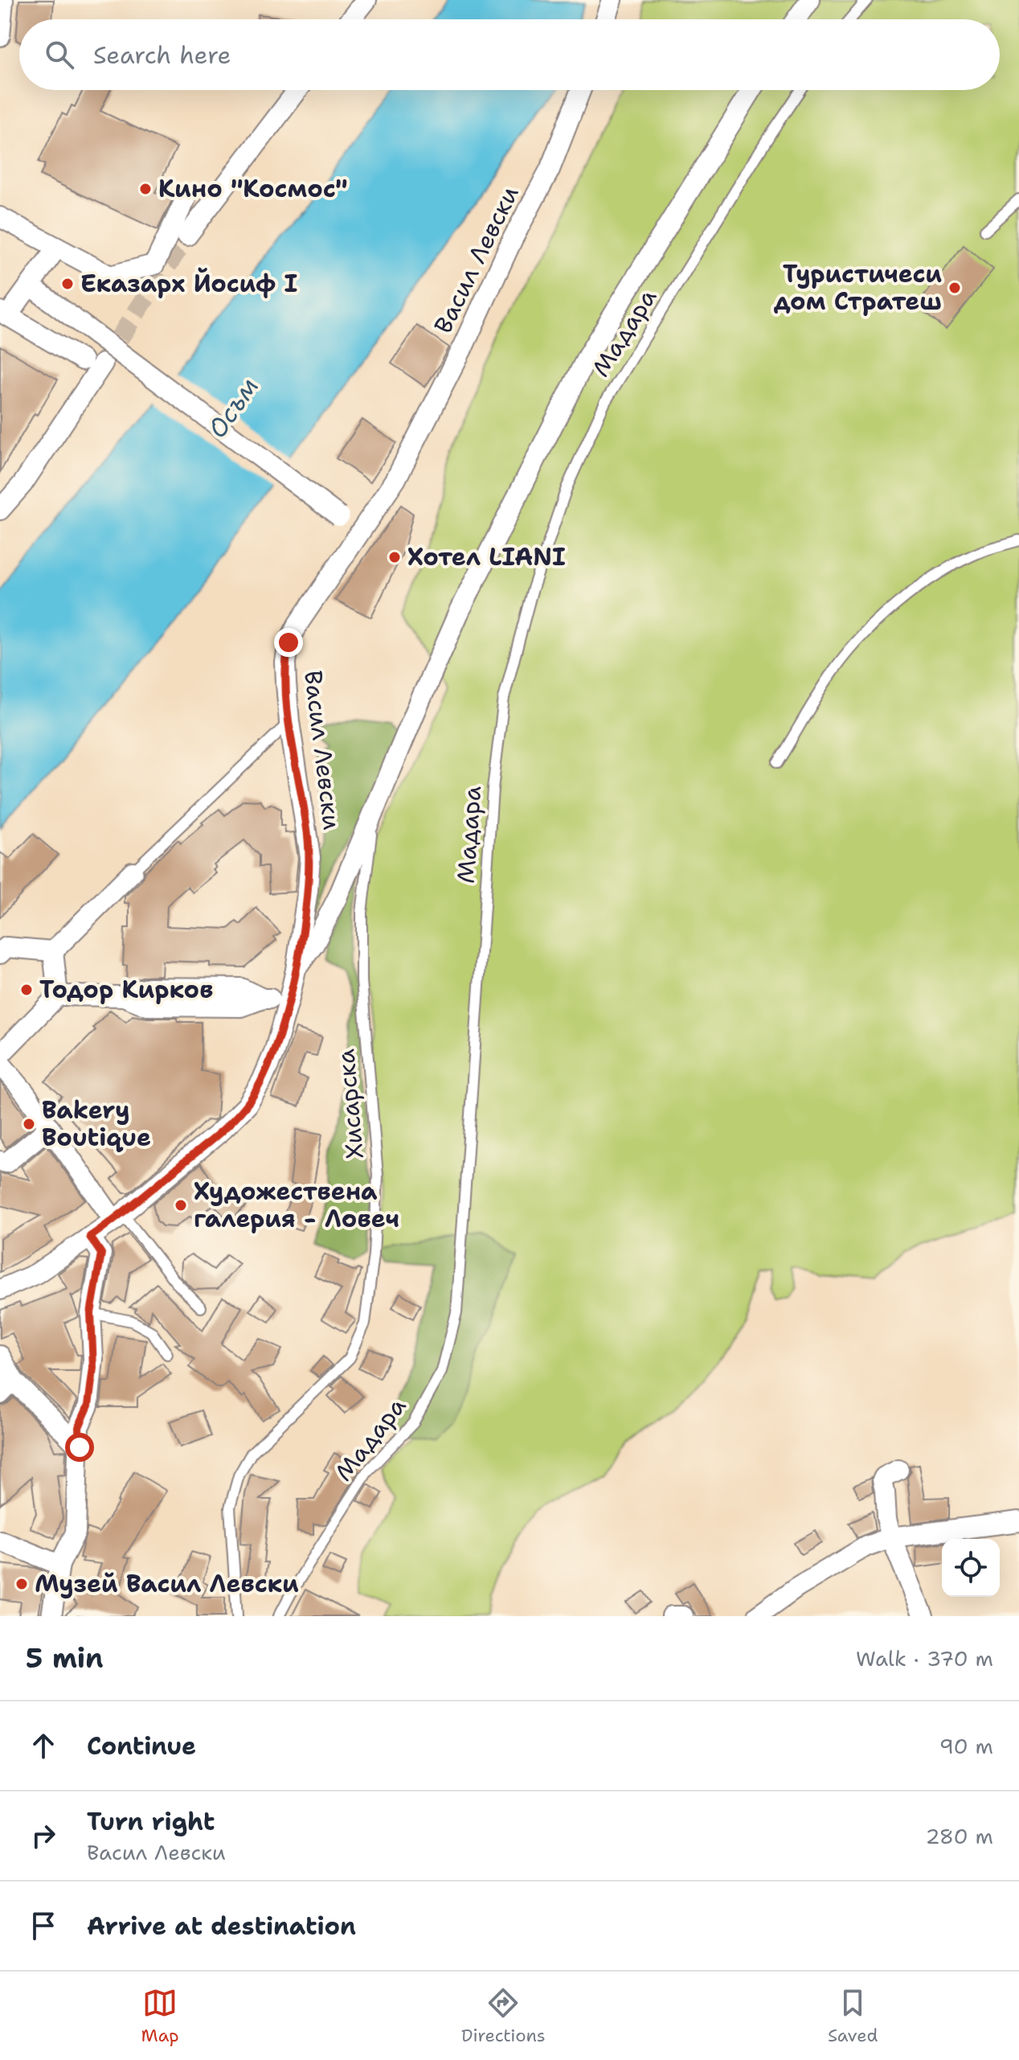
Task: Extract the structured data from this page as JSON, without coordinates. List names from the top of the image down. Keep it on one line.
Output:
{"streets":{"street":["Васил Левски"],"lane":["Мадара","Хисарска"]},"water":["Осъм"],"places":["Кино \"Космос\"","Еказарх Йосиф I","Туристичеси дом Стратеш","Хотел LIANI","Тодор Кирков","Bakery Boutique","Художествена галерия - Ловеч","Музей Васил Левски"],"page":{"search":"Search here","heading":["5 min","Walk · 370 m"],"list":[["Continue","90 m"],["Turn right","Васил Левски","280 m"],"Arrive at destination"],"nav":["Map","Directions","Saved"]}}
